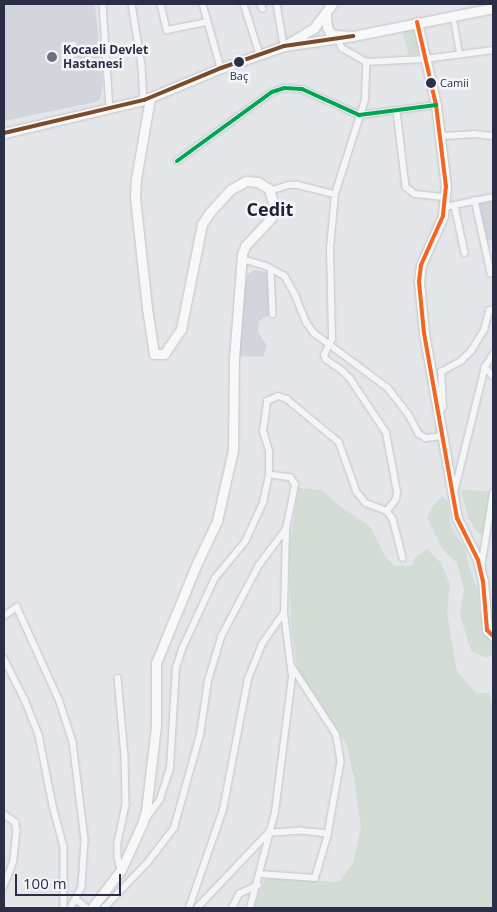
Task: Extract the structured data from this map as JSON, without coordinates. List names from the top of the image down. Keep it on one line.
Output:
{"districts":["Cedit"],"places":["Kocaeli Devlet Hastanesi","Baç","Camii"],"scale_bar":"100 m"}
